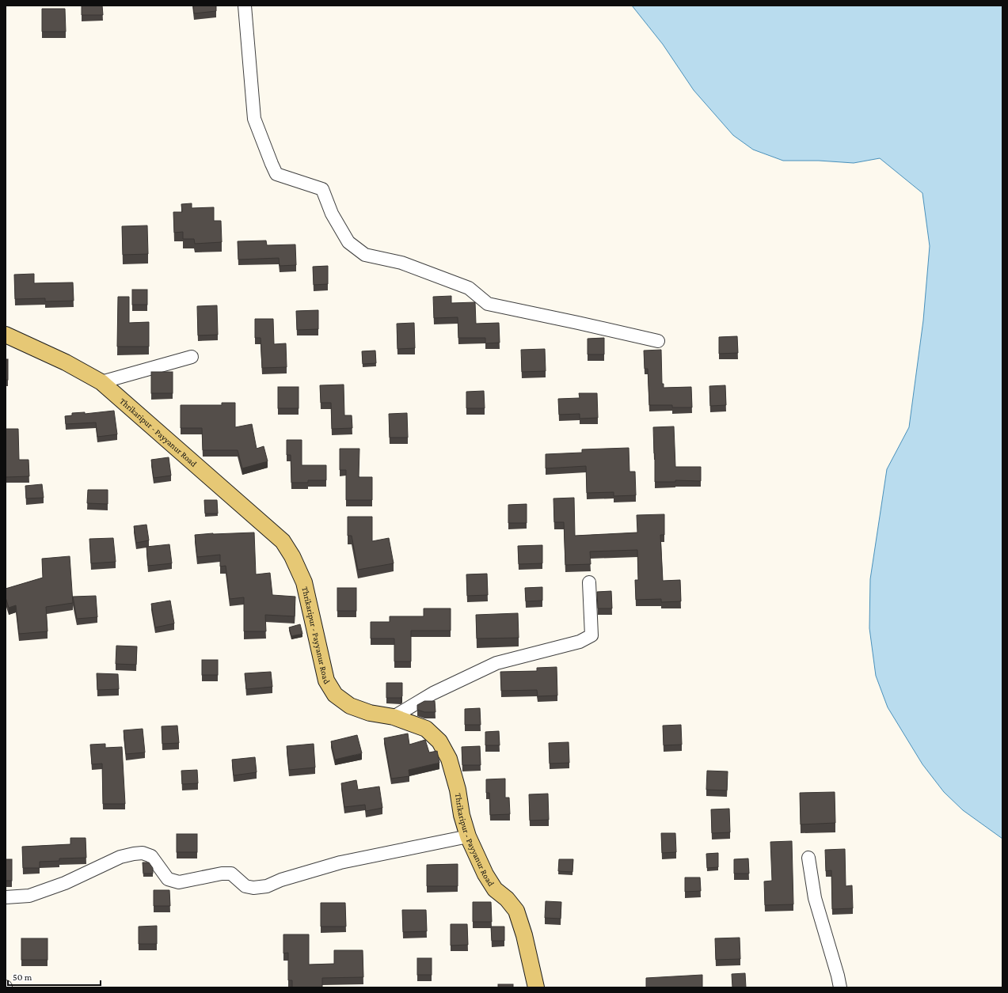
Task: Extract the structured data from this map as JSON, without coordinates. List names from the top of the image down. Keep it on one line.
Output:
{"streets":{"main road":["Thrikaripur - Payyanur Road"]},"scale_bar":"50 m"}
